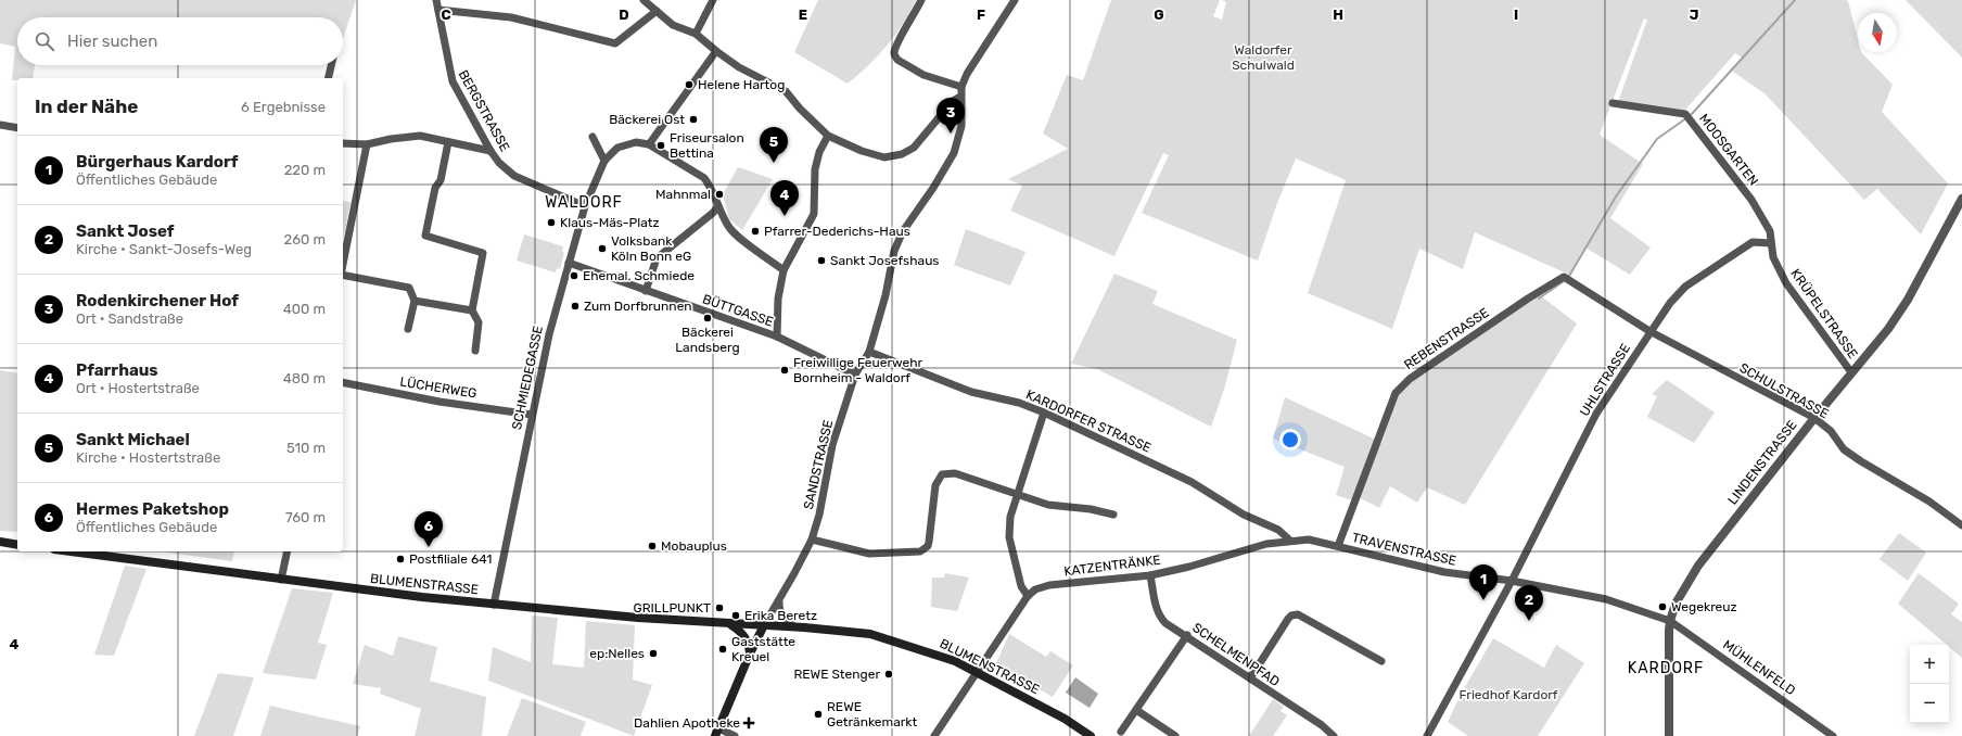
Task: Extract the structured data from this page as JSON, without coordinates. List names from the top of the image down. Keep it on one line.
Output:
{"streets":{"main road":["BLUMENSTRASSE"],"street":["BERGSTRASSE","MOOSGARTEN","BÜTTGASSE","KRÜPELSTRASSE","REBENSTRASSE","SCHMIEDEGASSE","UHLSTRASSE","LÜCHERWEG","SCHULSTRASSE","KARDORFER STRASSE","LINDENSTRASSE","SANDSTRASSE","TRAVENSTRASSE","KATZENTRÄNKE","SCHELMENPFAD","MÜHLENFELD"]},"crossings":[["BERGSTRASSE","SCHMIEDEGASSE"],["MOOSGARTEN","KRÜPELSTRASSE"],["MOOSGARTEN","UHLSTRASSE"],["BÜTTGASSE","SCHMIEDEGASSE"],["BÜTTGASSE","SANDSTRASSE"],["KRÜPELSTRASSE","UHLSTRASSE"],["KRÜPELSTRASSE","LINDENSTRASSE"],["REBENSTRASSE","SCHULSTRASSE"],["REBENSTRASSE","TRAVENSTRASSE"],["SCHMIEDEGASSE","LÜCHERWEG"],["SCHMIEDEGASSE","BLUMENSTRASSE"],["UHLSTRASSE","SCHULSTRASSE"],["UHLSTRASSE","TRAVENSTRASSE"],["SCHULSTRASSE","LINDENSTRASSE"],["KARDORFER STRASSE","SANDSTRASSE"],["KARDORFER STRASSE","TRAVENSTRASSE"],["KARDORFER STRASSE","KATZENTRÄNKE"],["LINDENSTRASSE","TRAVENSTRASSE"],["LINDENSTRASSE","MÜHLENFELD"],["SANDSTRASSE","BLUMENSTRASSE"],["TRAVENSTRASSE","KATZENTRÄNKE"],["TRAVENSTRASSE","MÜHLENFELD"],["KATZENTRÄNKE","BLUMENSTRASSE"],["KATZENTRÄNKE","SCHELMENPFAD"]],"districts":["WALDORF","KARDORF"],"parks":["Waldorfer Schulwald","Friedhof Kardorf"],"places":{"other":["Helene Hartog","Bäckerei Ost","Friseursalon Bettina","Mahnmal","Klaus-Mäs-Platz","Pfarrer-Dederichs-Haus","Volksbank Köln Bonn eG","Sankt Josefshaus","Ehemal. Schmiede","Zum Dorfbrunnen","Bäckerei Landsberg","Freiwillige Feuerwehr Bornheim - Waldorf","Mobauplus","Postfiliale 641","Wegekreuz","GRILLPUNKT","Erika Beretz","Gaststätte Kreuel","ep:Nelles","REWE Stenger","REWE Getränkemarkt"],"health":["Dahlien Apotheke"]},"north":"bottom","page":{"search":"Hier suchen","heading":["In der Nähe","6 Ergebnisse"],"pins":["3","5","4","6","1","2"],"list":[{"mark":"1","name":"Bürgerhaus Kardorf","note":"Öffentliches Gebäude","value":"220 m"},{"mark":"2","name":"Sankt Josef","note":"Kirche · Sankt-Josefs-Weg","value":"260 m"},{"mark":"3","name":"Rodenkirchener Hof","note":"Ort · Sandstraße","value":"400 m"},{"mark":"4","name":"Pfarrhaus","note":"Ort · Hostertstraße","value":"480 m"},{"mark":"5","name":"Sankt Michael","note":"Kirche · Hostertstraße","value":"510 m"},{"mark":"6","name":"Hermes Paketshop","note":"Öffentliches Gebäude","value":"760 m"}],"map_buttons":["+","−"]},"grid":{"columns":["C","D","E","F","G","H","I","J"],"rows":["4"]}}
